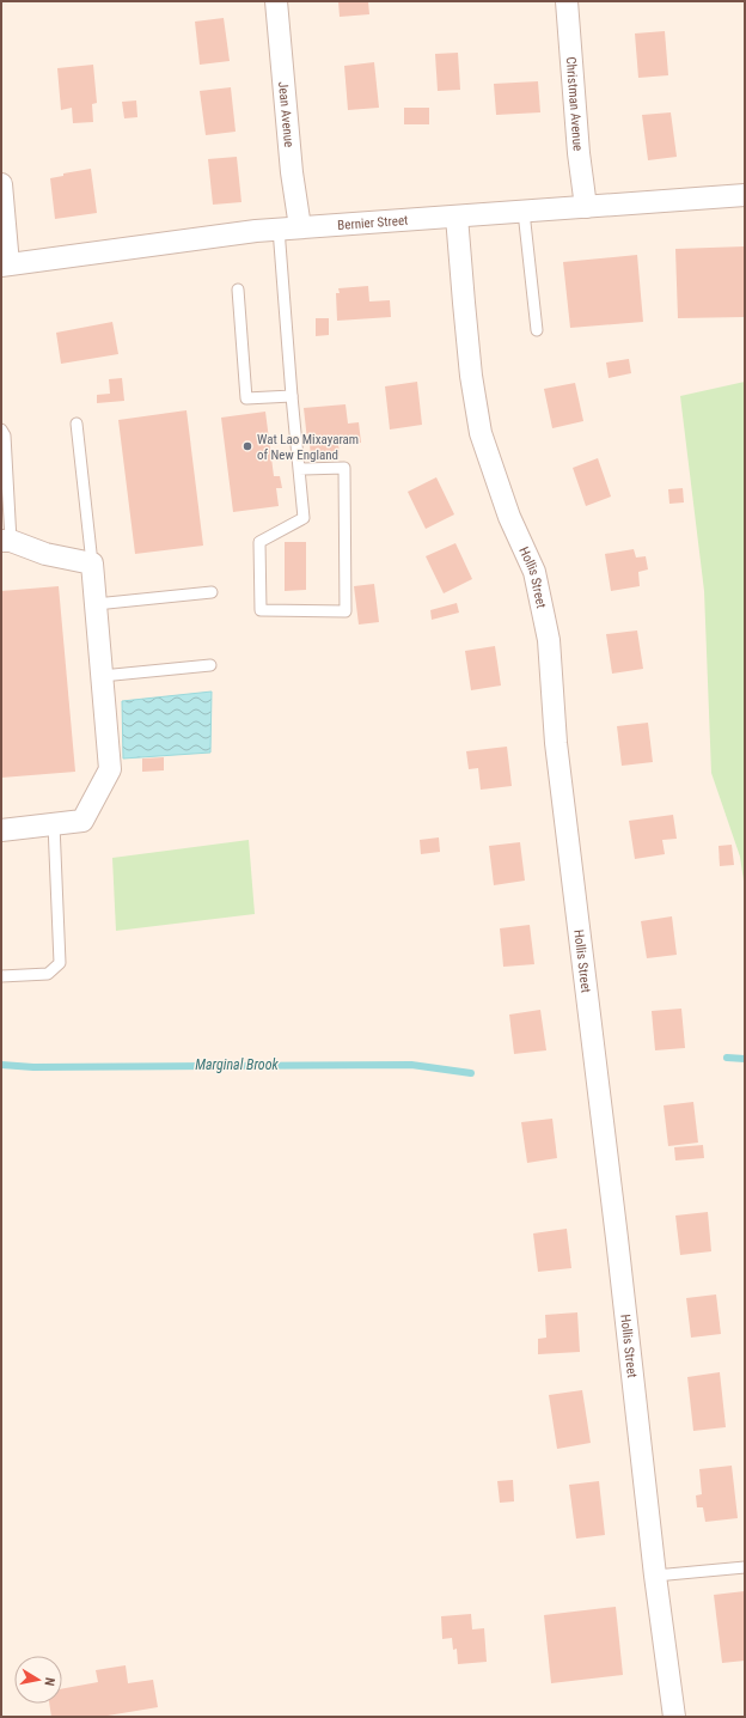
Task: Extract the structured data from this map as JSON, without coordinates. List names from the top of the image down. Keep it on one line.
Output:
{"streets":{"street":["Christman Avenue","Jean Avenue","Bernier Street","Hollis Street"]},"crossings":[["Christman Avenue","Bernier Street"],["Jean Avenue","Bernier Street"],["Bernier Street","Hollis Street"]],"water":["Marginal Brook"],"places":["Wat Lao Mixayaram of New England"],"north":"right"}
